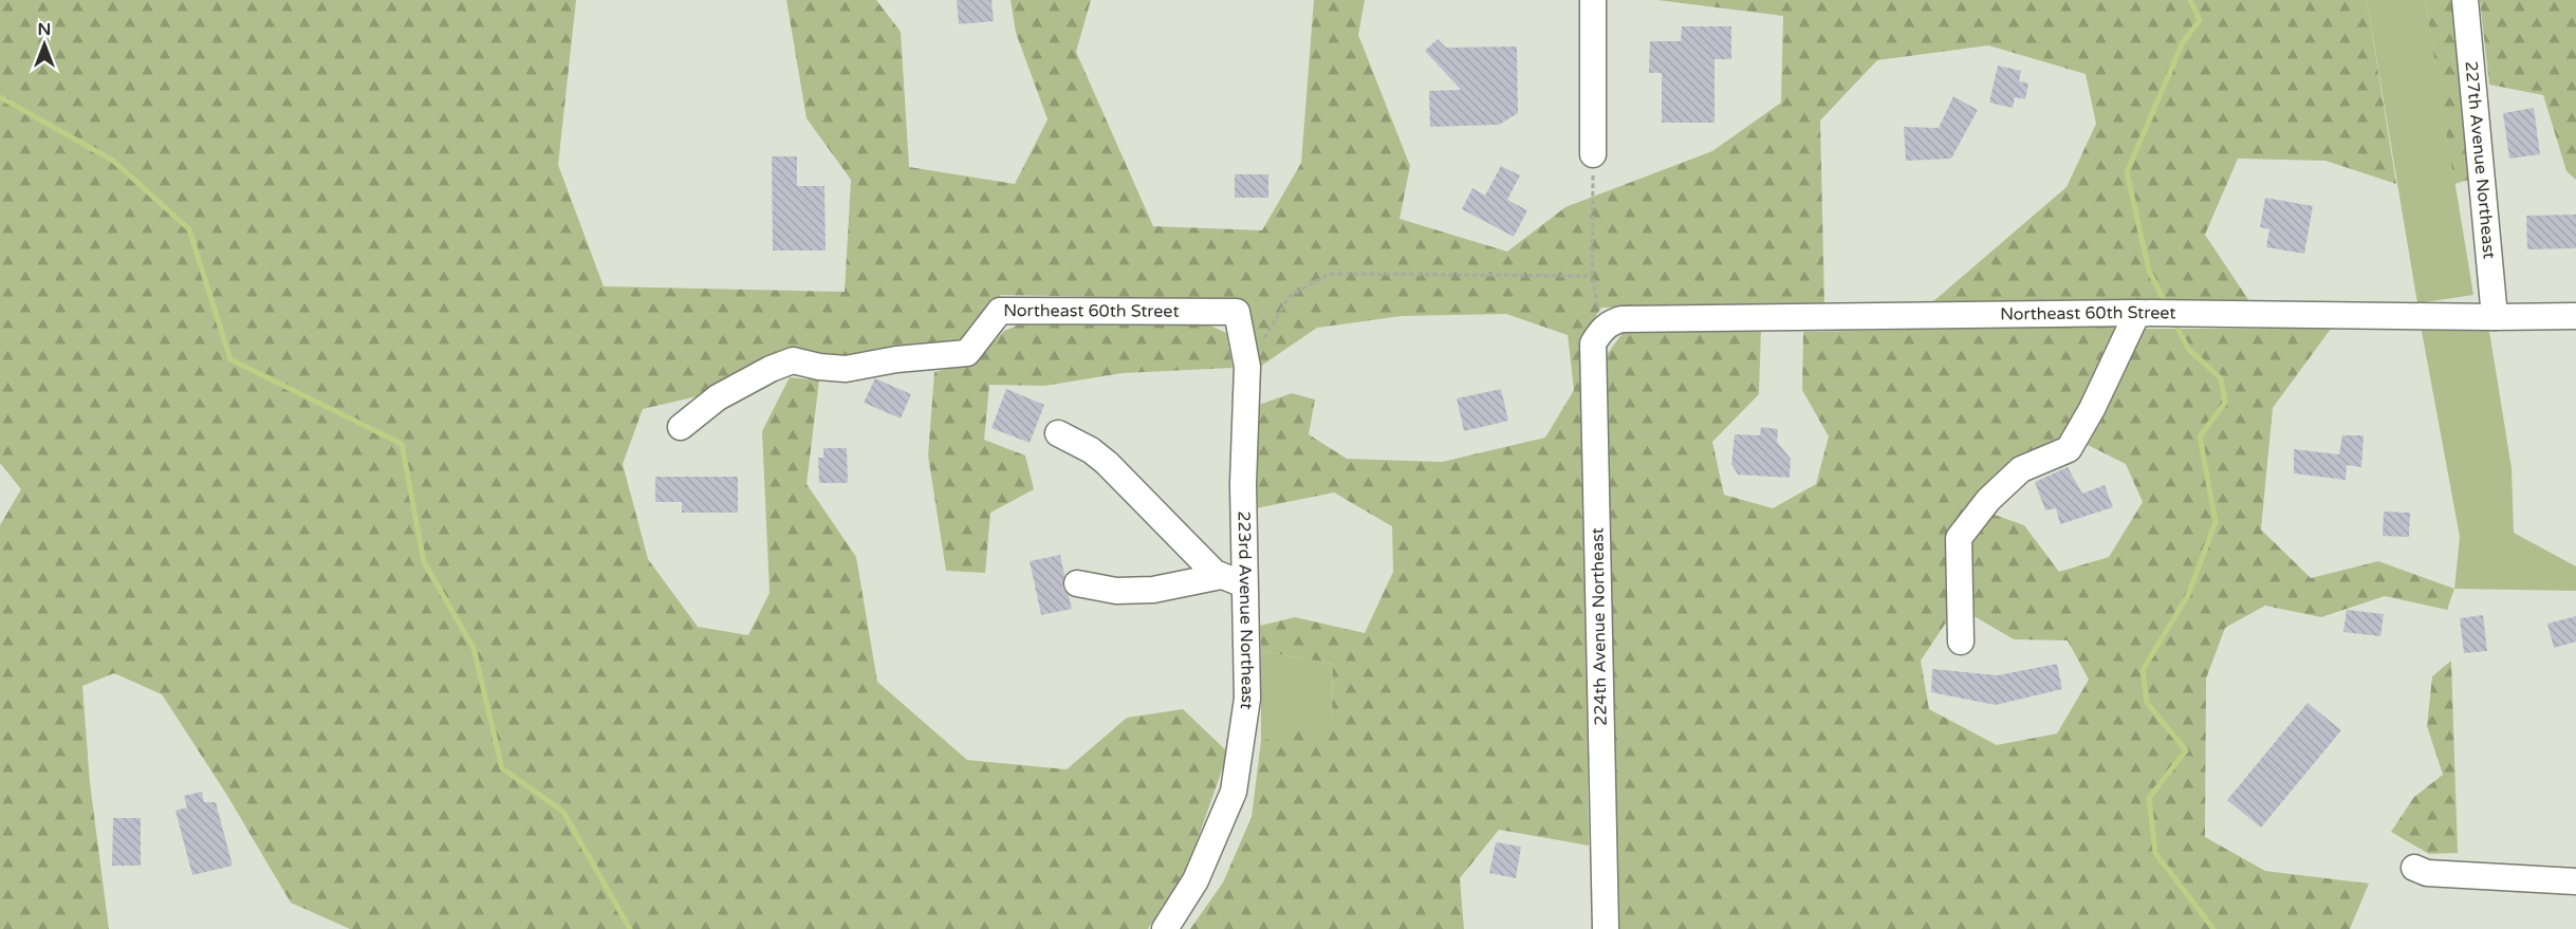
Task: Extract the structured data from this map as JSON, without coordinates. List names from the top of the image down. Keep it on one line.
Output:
{"streets":{"street":["227th Avenue Northeast","Northeast 60th Street","223rd Avenue Northeast","224th Avenue Northeast"]},"crossings":[["227th Avenue Northeast","Northeast 60th Street"],["Northeast 60th Street","223rd Avenue Northeast"],["Northeast 60th Street","224th Avenue Northeast"]],"north":"top"}
